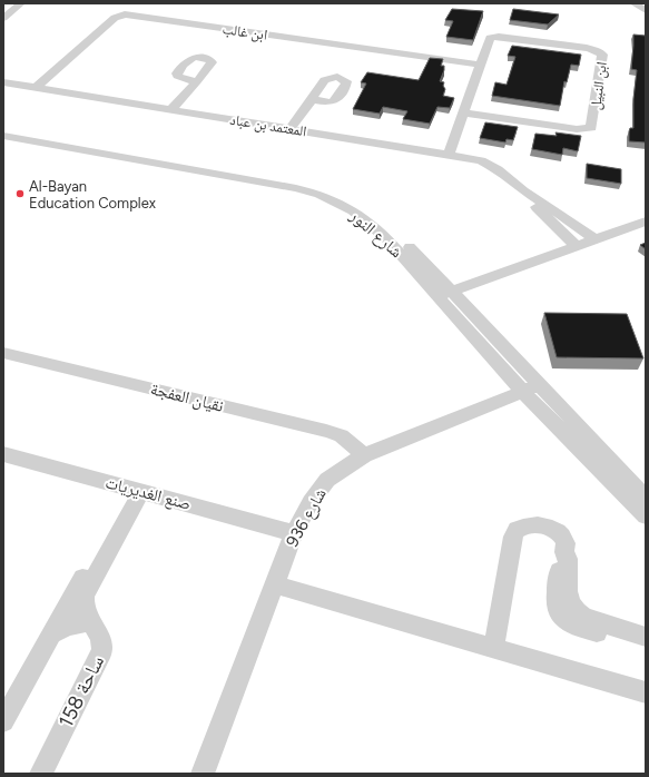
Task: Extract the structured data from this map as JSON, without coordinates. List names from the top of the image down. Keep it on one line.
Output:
{"streets":{"street":["ابن غالب","ابن النبيل","المعتمد بن عباد","شارع النور","نقيان العفجة","صنع الغديريات","شارع 936","ساحة 158"]},"crossings":[["ابن غالب","ابن النبيل"],["ابن غالب","المعتمد بن عباد"],["ابن النبيل","المعتمد بن عباد"],["شارع النور","شارع 936"],["نقيان العفجة","شارع 936"],["صنع الغديريات","شارع 936"],["صنع الغديريات","ساحة 158"]],"places":["Al-Bayan Education Complex"]}
